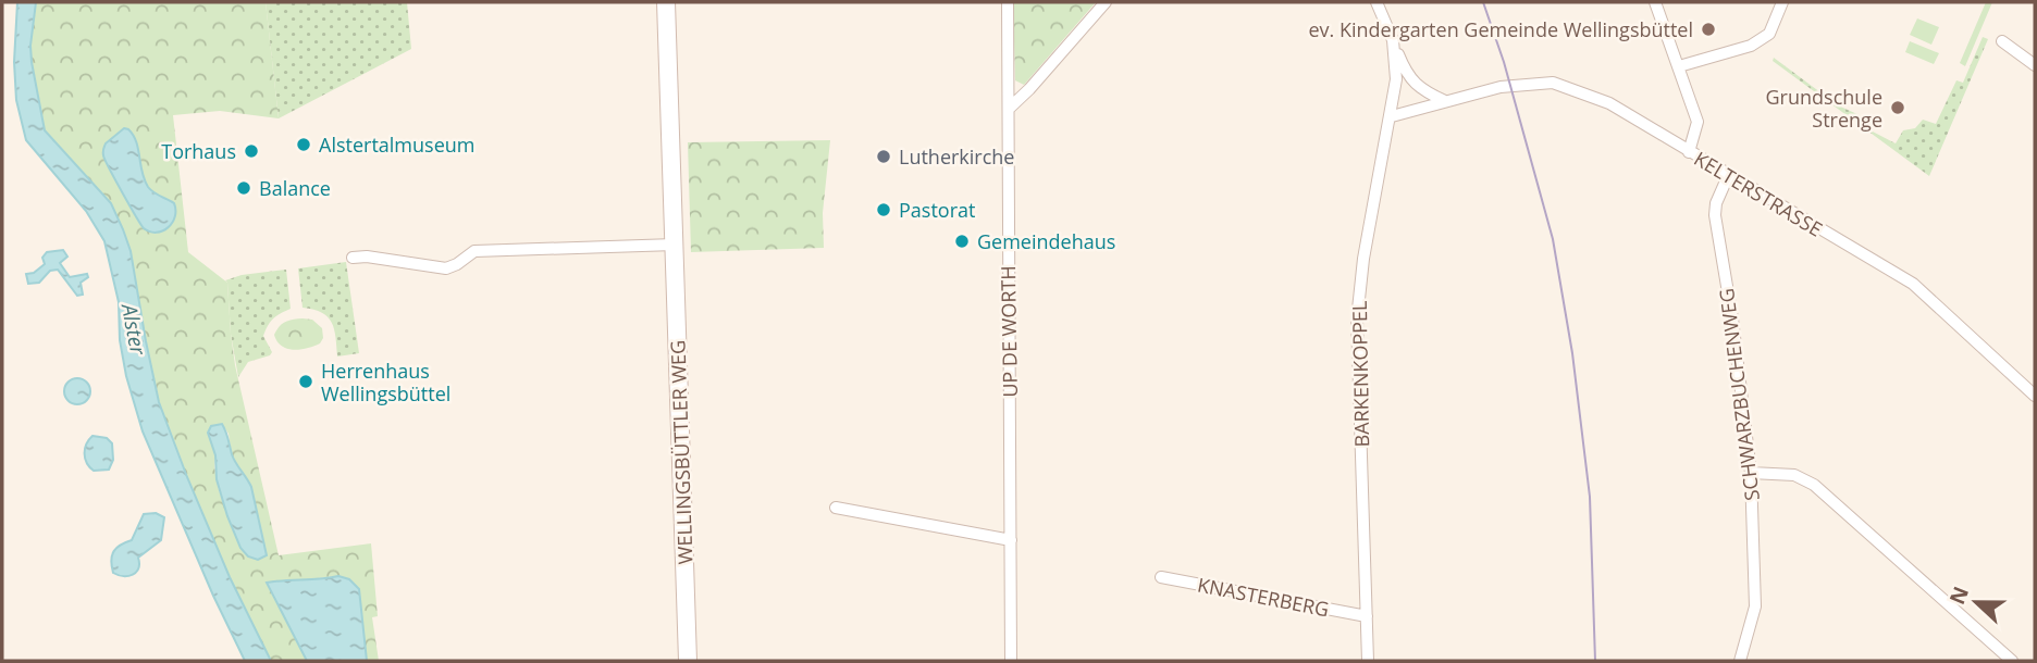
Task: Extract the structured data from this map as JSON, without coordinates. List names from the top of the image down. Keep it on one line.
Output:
{"streets":{"main road":["WELLINGSBÜTTLER WEG"],"street":["KELTERSTRASSE","UP DE WORTH","BARKENKOPPEL","SCHWARZBUCHENWEG","KNASTERBERG"]},"crossings":[["KELTERSTRASSE","BARKENKOPPEL"],["KELTERSTRASSE","SCHWARZBUCHENWEG"],["BARKENKOPPEL","KNASTERBERG"]],"water":["Alster"],"places":["ev. Kindergarten Gemeinde Wellingsbüttel","Grundschule Strenge","Alstertalmuseum","Torhaus","Lutherkirche","Balance","Pastorat","Gemeindehaus","Herrenhaus Wellingsbüttel"],"north":"left"}
